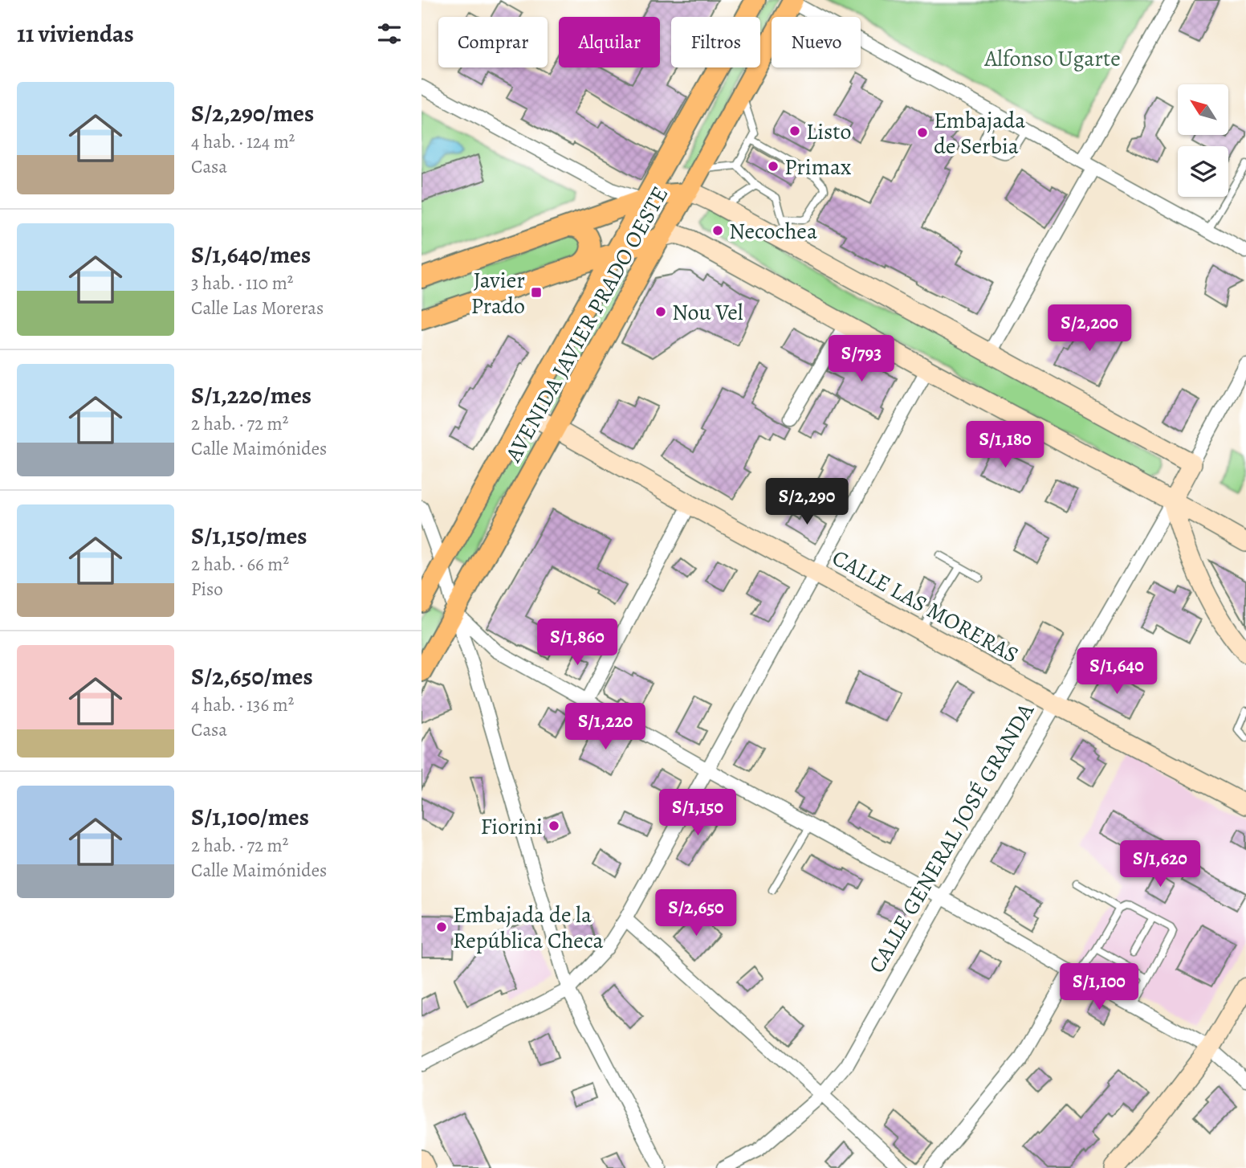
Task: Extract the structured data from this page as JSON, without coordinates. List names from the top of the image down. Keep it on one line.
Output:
{"streets":{"main road":["AVENIDA JAVIER PRADO OESTE"],"street":["CALLE LAS MORERAS","CALLE GENERAL JOSÉ GRANDA"]},"crossings":[["AVENIDA JAVIER PRADO OESTE","CALLE LAS MORERAS"],["CALLE LAS MORERAS","CALLE GENERAL JOSÉ GRANDA"]],"parks":["Alfonso Ugarte"],"places":{"other":["Listo","Embajada de Serbia","Primax","Necochea","Nou Vel","Fiorini","Embajada de la República Checa"],"transit":["Javier Prado"]},"north":"top left","page":{"heading":"11 viviendas","chip":["Comprar","Alquilar","Filtros","Nuevo"],"list":[{"name":"S/2,290/mes","note":"4 hab. · 124 m² · Casa"},{"name":"S/1,640/mes","note":"3 hab. · 110 m² · Calle Las Moreras"},{"name":"S/1,220/mes","note":"2 hab. · 72 m² · Calle Maimónides"},{"name":"S/1,150/mes","note":"2 hab. · 66 m² · Piso"},{"name":"S/2,650/mes","note":"4 hab. · 136 m² · Casa"},{"name":"S/1,100/mes","note":"2 hab. · 72 m² · Calle Maimónides"}],"price":["S/2,200","S/793","S/1,180","S/2,290","S/1,860","S/1,640","S/1,220","S/1,150","S/1,620","S/2,650","S/1,100"]}}
